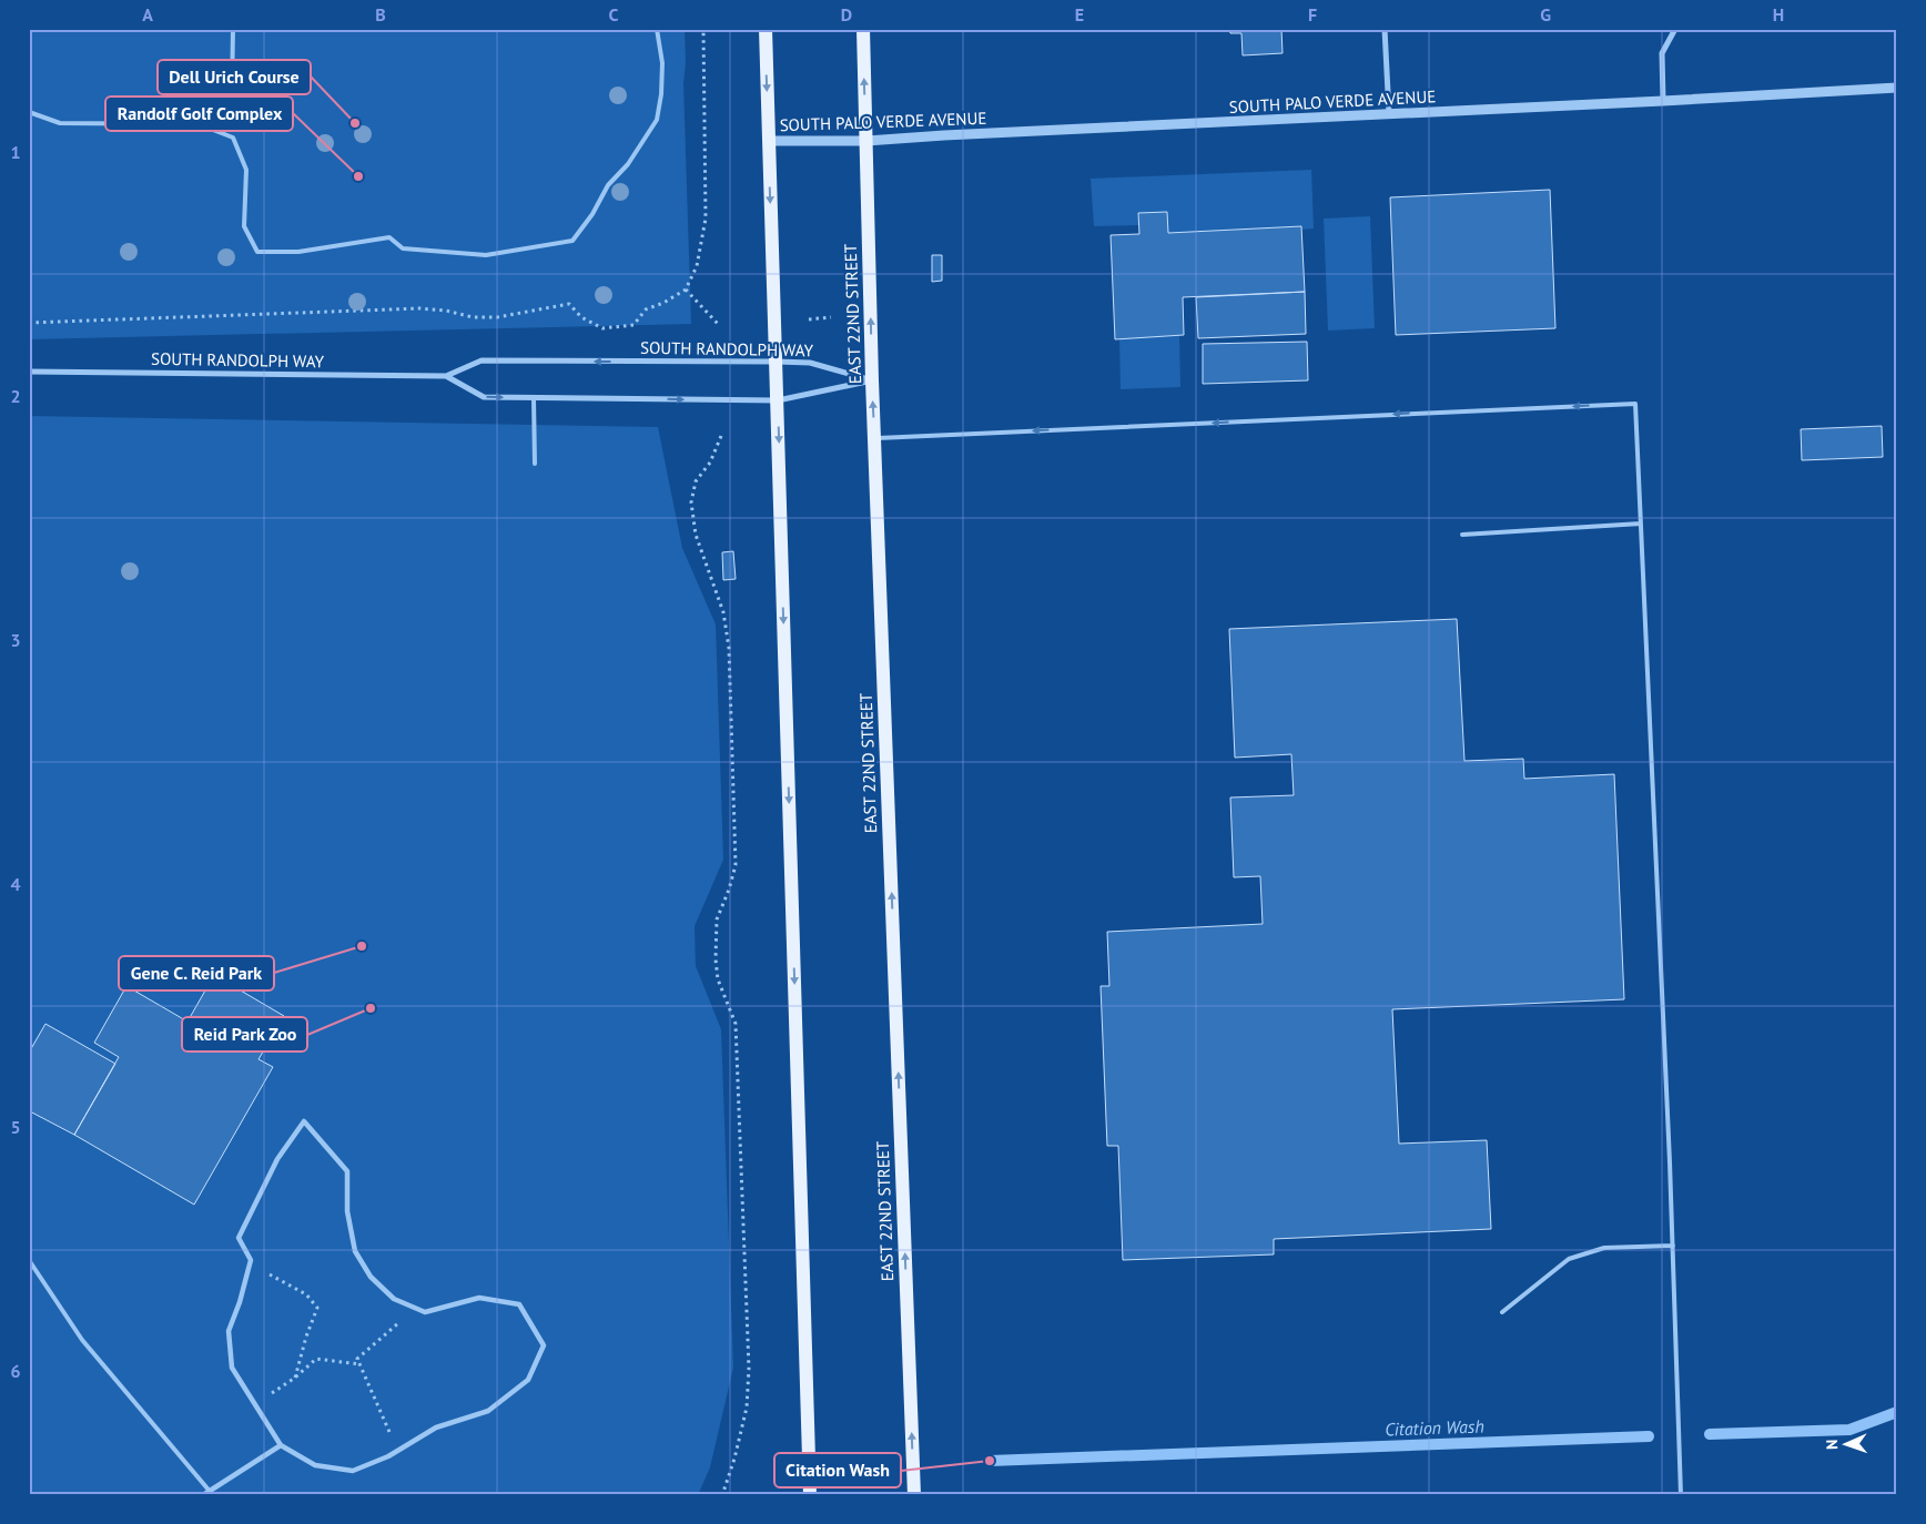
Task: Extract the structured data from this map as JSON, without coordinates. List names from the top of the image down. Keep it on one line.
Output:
{"streets":{"main road":["EAST 22ND STREET"],"street":["SOUTH PALO VERDE AVENUE","SOUTH RANDOLPH WAY"]},"crossings":[["SOUTH PALO VERDE AVENUE","EAST 22ND STREET"],["EAST 22ND STREET","SOUTH RANDOLPH WAY"]],"water":["Citation Wash"],"places":["Dell Urich Course","Randolf Golf Complex","Gene C. Reid Park","Reid Park Zoo","Citation Wash"],"north":"left","grid":{"columns":["A","B","C","D","E","F","G","H"],"rows":["1","2","3","4","5","6"]}}
